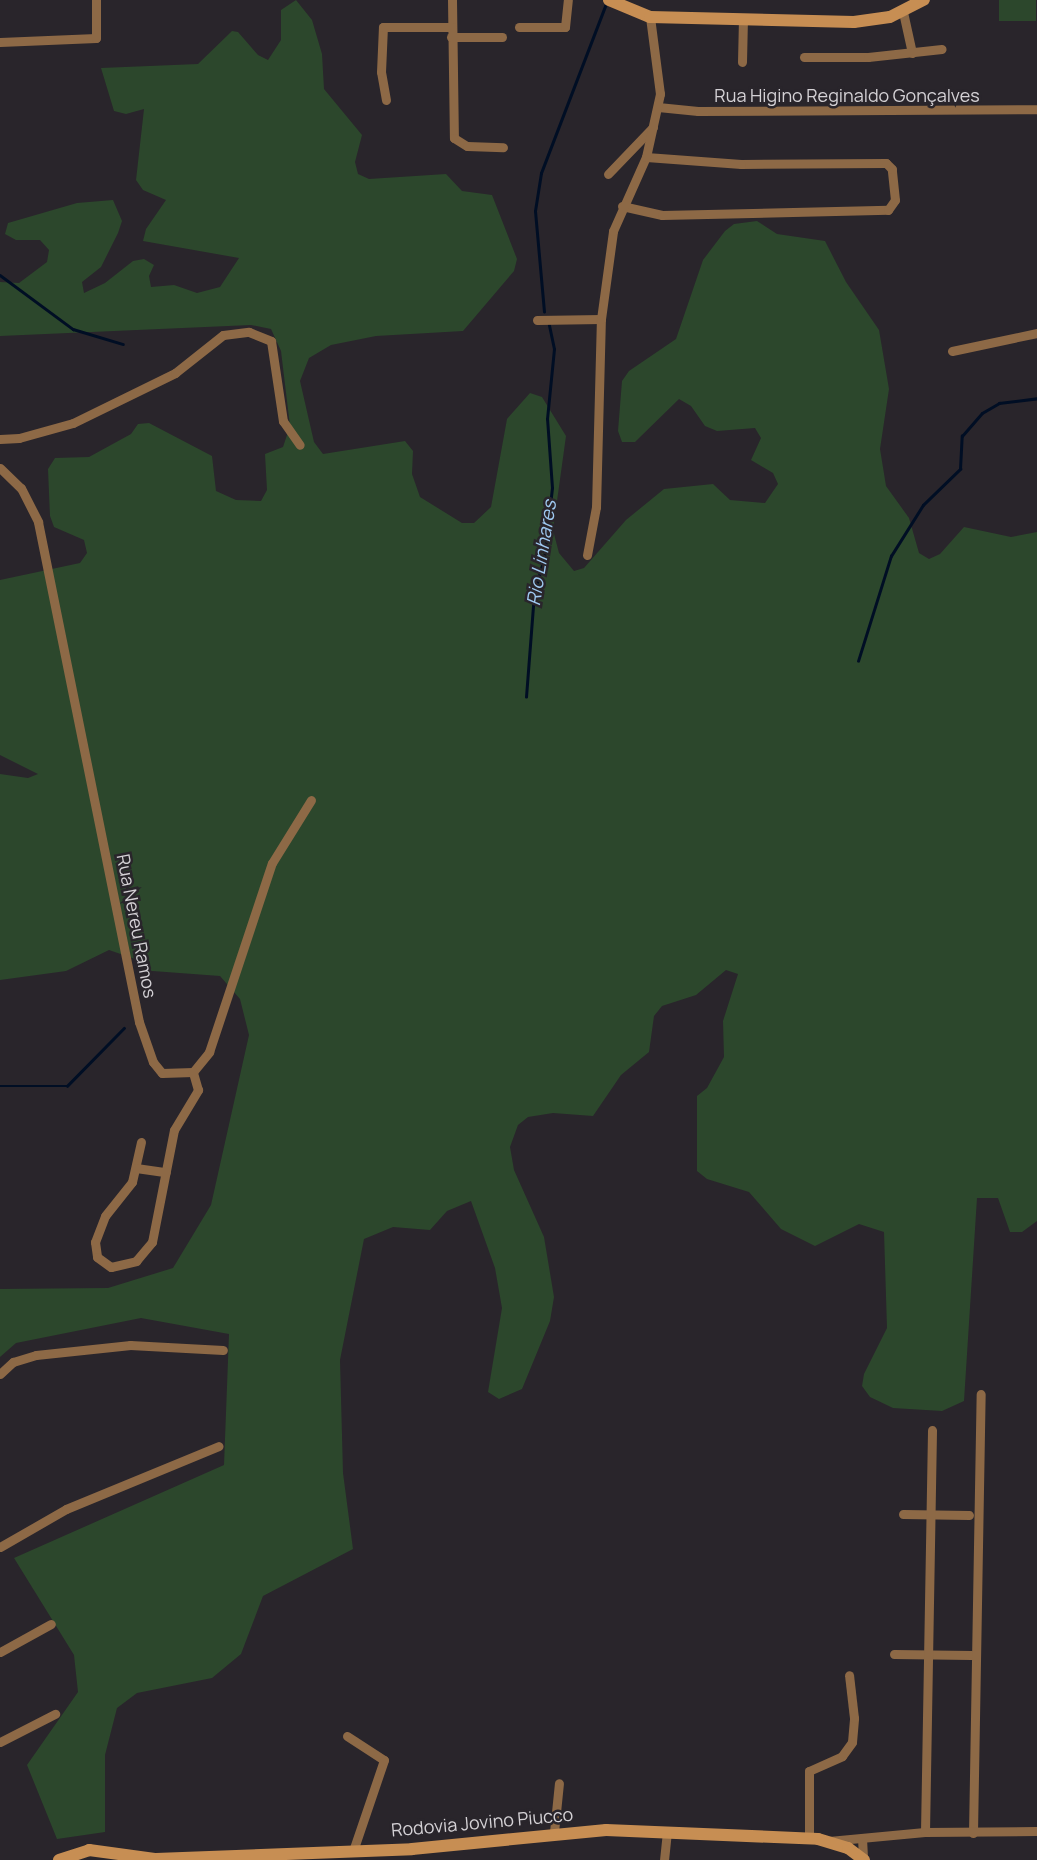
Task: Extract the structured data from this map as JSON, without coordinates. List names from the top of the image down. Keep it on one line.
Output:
{"streets":{"main road":["Rodovia Jovino Piucco"],"street":["Rua Higino Reginaldo Gonçalves","Rua Nereu Ramos"]},"water":["Rio Linhares"]}
